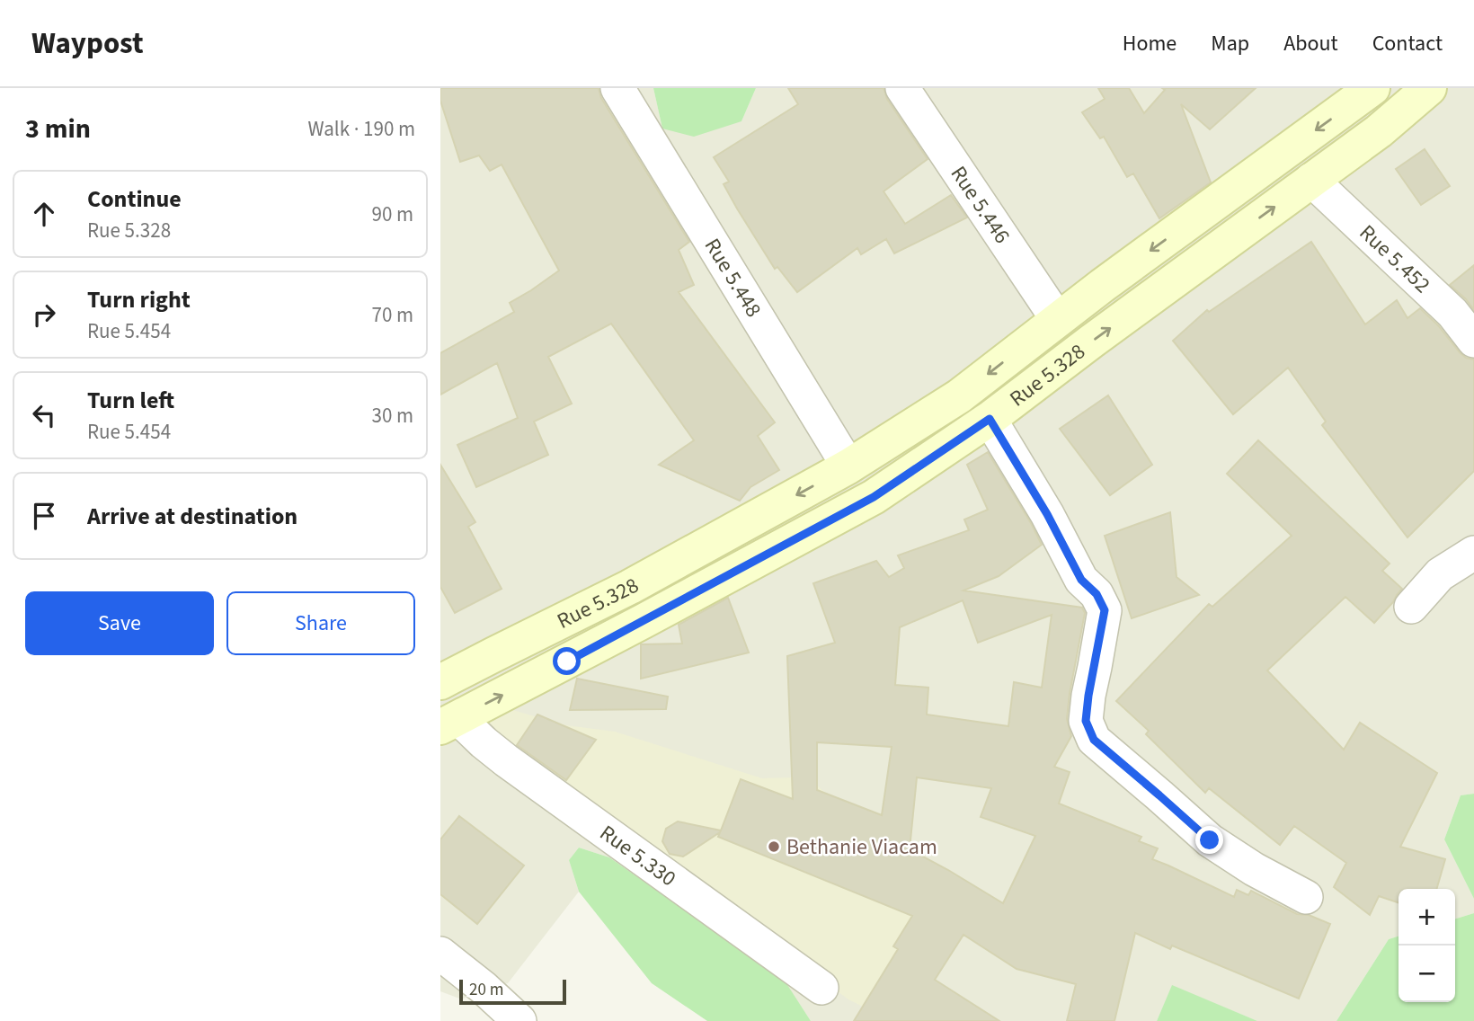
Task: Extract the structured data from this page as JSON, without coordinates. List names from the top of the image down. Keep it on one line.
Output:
{"streets":{"main road":["Rue 5.328"],"street":["Rue 5.446","Rue 5.452","Rue 5.448","Rue 5.330"]},"crossings":[["Rue 5.446","Rue 5.328"],["Rue 5.452","Rue 5.328"],["Rue 5.448","Rue 5.328"],["Rue 5.328","Rue 5.330"]],"places":["Bethanie Viacam"],"scale_bar":"20 m","page":{"header":"Waypost","nav":["Home","Map","About","Contact"],"heading":["3 min","Walk · 190 m"],"list":[["Continue","Rue 5.328","90 m"],["Turn right","Rue 5.454","70 m"],["Turn left","Rue 5.454","30 m"],"Arrive at destination"],"buttons":["Save","Share"],"map_buttons":["+","−"],"scale":"20 m"}}
